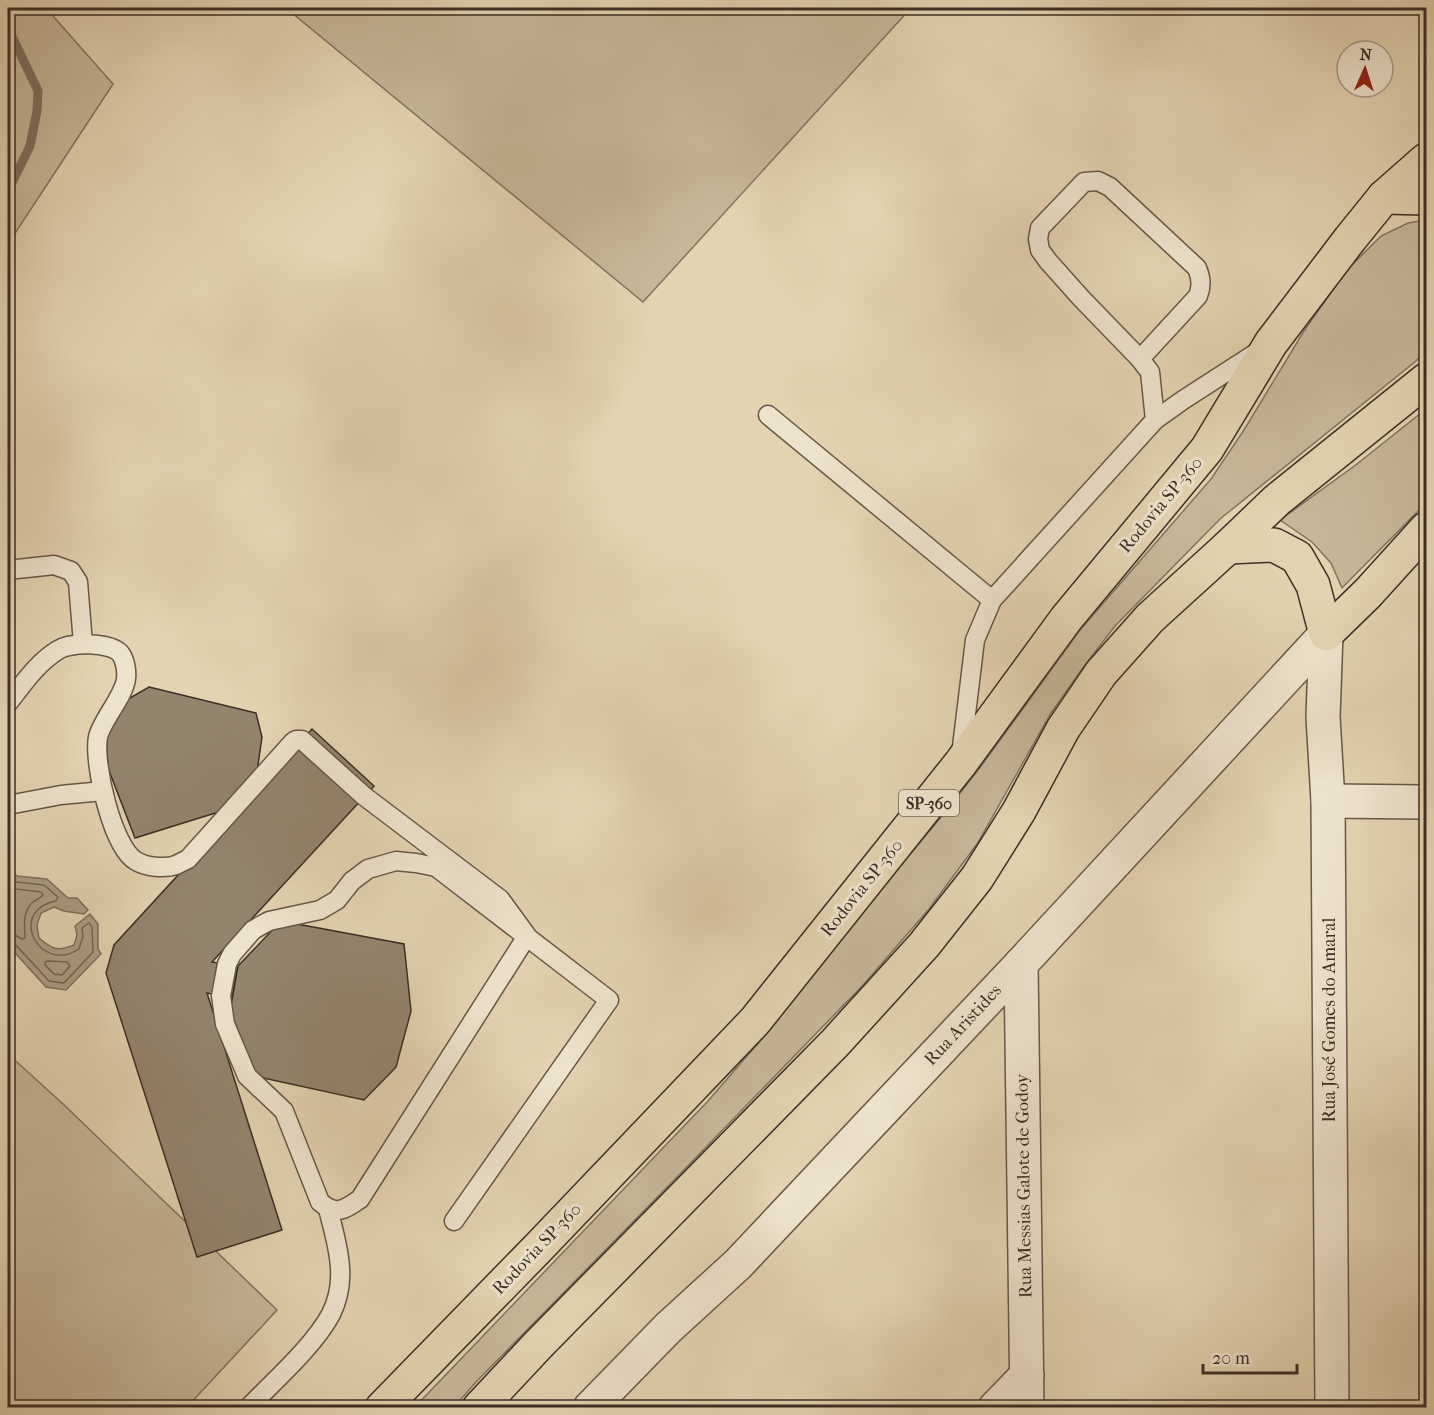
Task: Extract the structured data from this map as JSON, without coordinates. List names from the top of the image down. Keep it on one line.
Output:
{"streets":{"main road":["Rodovia SP-360","SP-360"],"street":["Rua José Gomes do Amaral","Rua Aristides","Rua Messias Galote de Godoy"]},"crossings":[["Rua José Gomes do Amaral","Rua Aristides"],["Rua Aristides","Rua Messias Galote de Godoy"]],"scale_bar":"20 m","north":"top"}
